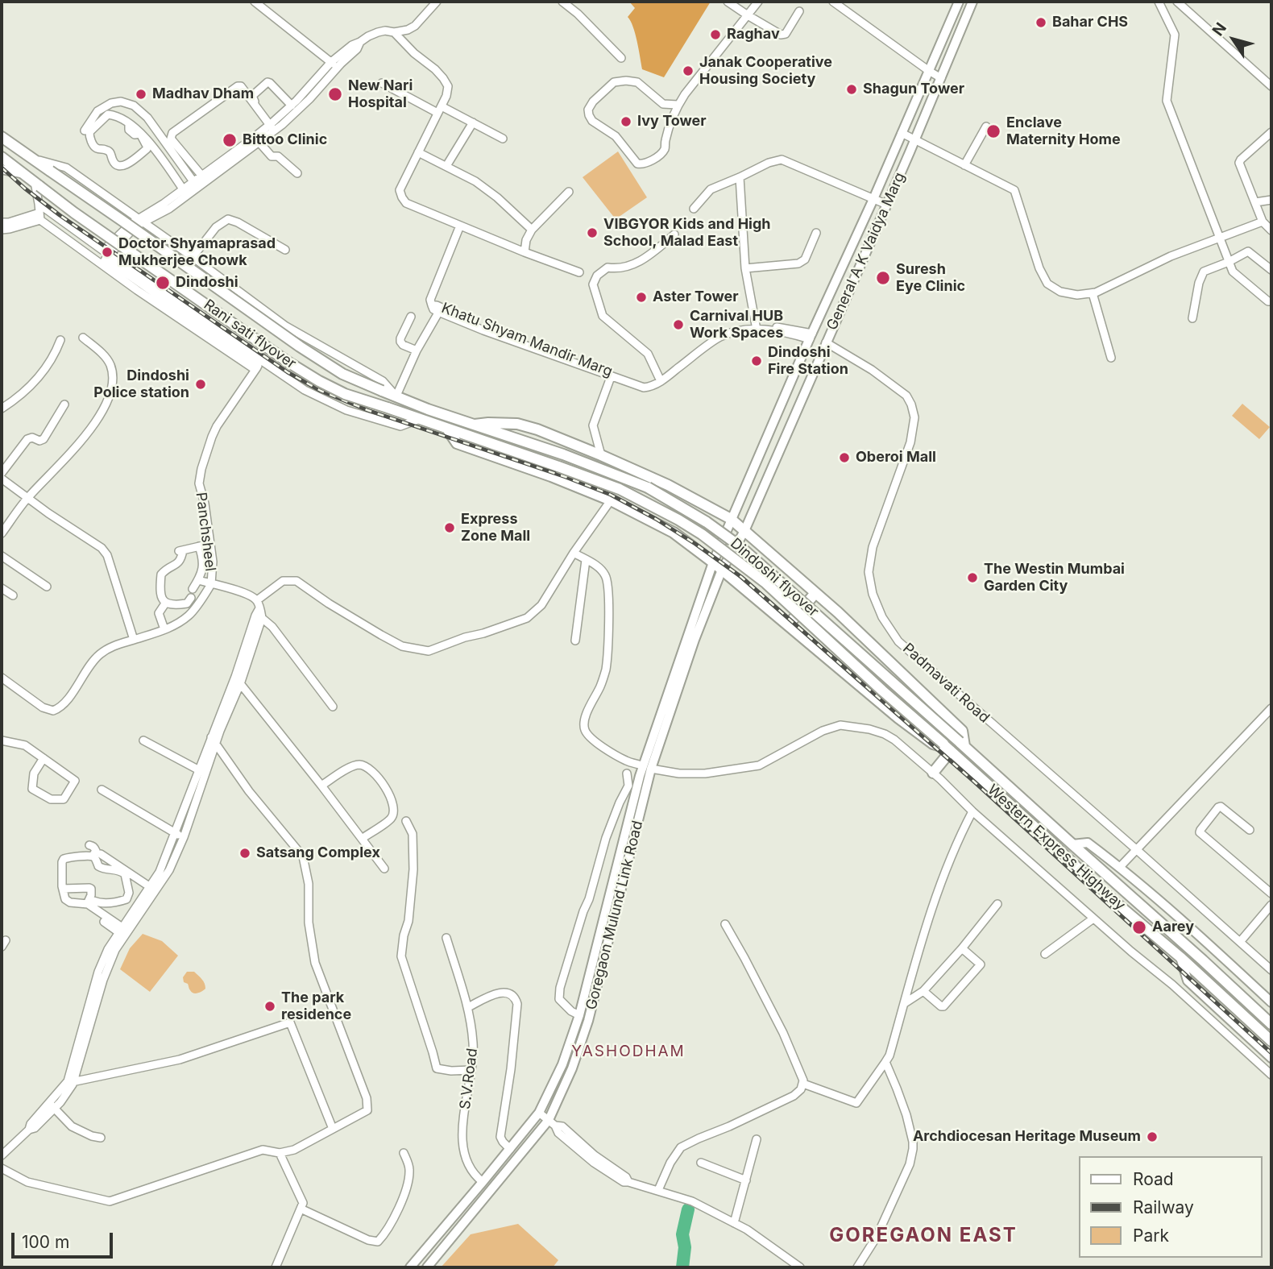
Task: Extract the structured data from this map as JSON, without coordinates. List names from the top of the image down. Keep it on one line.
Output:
{"streets":{"highway":["Rani sati flyover","Dindoshi flyover","Western Express Highway"],"main road":["General A K Vaidya Marg","Goregaon Mulund Link Road"],"street":["Khatu Shyam Mandir Marg","Panchsheel","Padmavati Road","S.V.Road"]},"crossings":[["General A K Vaidya Marg","Khatu Shyam Mandir Marg"],["General A K Vaidya Marg","Padmavati Road"],["General A K Vaidya Marg","Goregaon Mulund Link Road"],["Rani sati flyover","Dindoshi flyover"],["Dindoshi flyover","Western Express Highway"],["Goregaon Mulund Link Road","S.V.Road"]],"districts":["YASHODHAM","GOREGAON EAST"],"places":["Bahar CHS","Raghav","Janak Cooperative Housing Society","Shagun Tower","Madhav Dham","New Nari Hospital","Ivy Tower","Enclave Maternity Home","Bittoo Clinic","VIBGYOR Kids and High School, Malad East","Doctor Shyamaprasad Mukherjee Chowk","Suresh Eye Clinic","Dindoshi","Aster Tower","Carnival HUB Work Spaces","Dindoshi Fire Station","Dindoshi Police station","Oberoi Mall","Express Zone Mall","The Westin Mumbai Garden City","Satsang Complex","Aarey","The park residence","Archdiocesan Heritage Museum"],"legend":["Road","Railway","Park"],"scale_bar":"100 m","north":"top left"}
